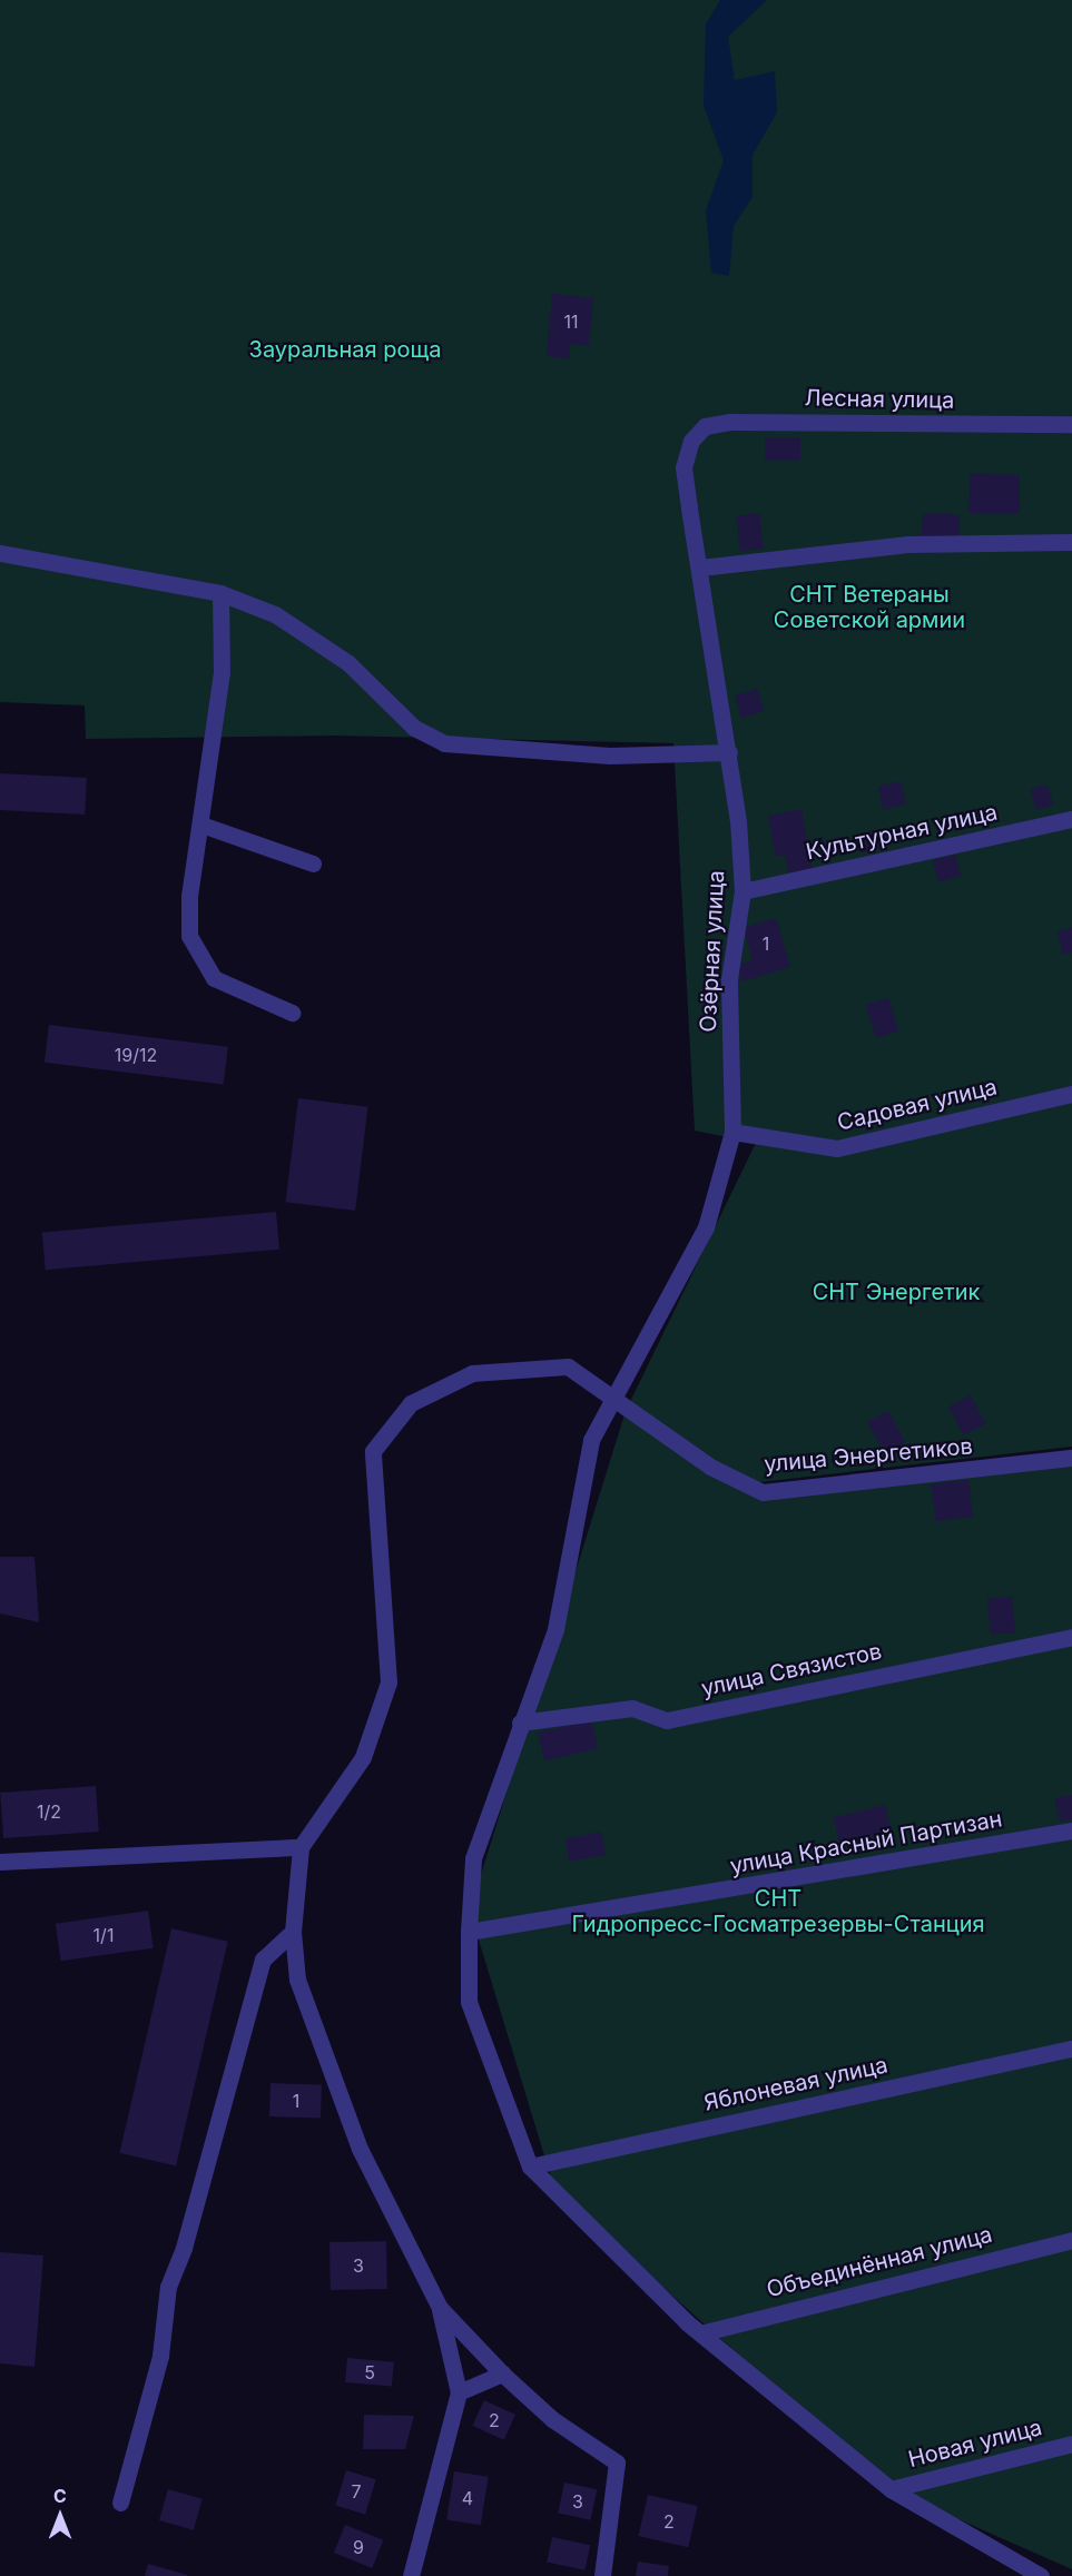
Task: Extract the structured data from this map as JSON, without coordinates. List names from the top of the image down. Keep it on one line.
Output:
{"streets":{"street":["Лесная улица","Культурная улица","Озёрная улица","Садовая улица","улица Энергетиков","улица Связистов","улица Красный Партизан","Яблоневая улица","Объединённая улица","Новая улица"]},"crossings":[["Лесная улица","Озёрная улица"],["Культурная улица","Озёрная улица"],["Озёрная улица","Садовая улица"],["Озёрная улица","улица Энергетиков"],["Озёрная улица","улица Связистов"],["Озёрная улица","улица Красный Партизан"],["Озёрная улица","Яблоневая улица"]],"parks":["Зауральная роща","СНТ Ветераны Советской армии","СНТ Энергетик","СНТ Гидропресс-Госматрезервы-Станция"],"house_numbers":["11","1","19/12","1/2","1/1","1","3","5","2","7","4","3","2","9"],"north":"top"}
